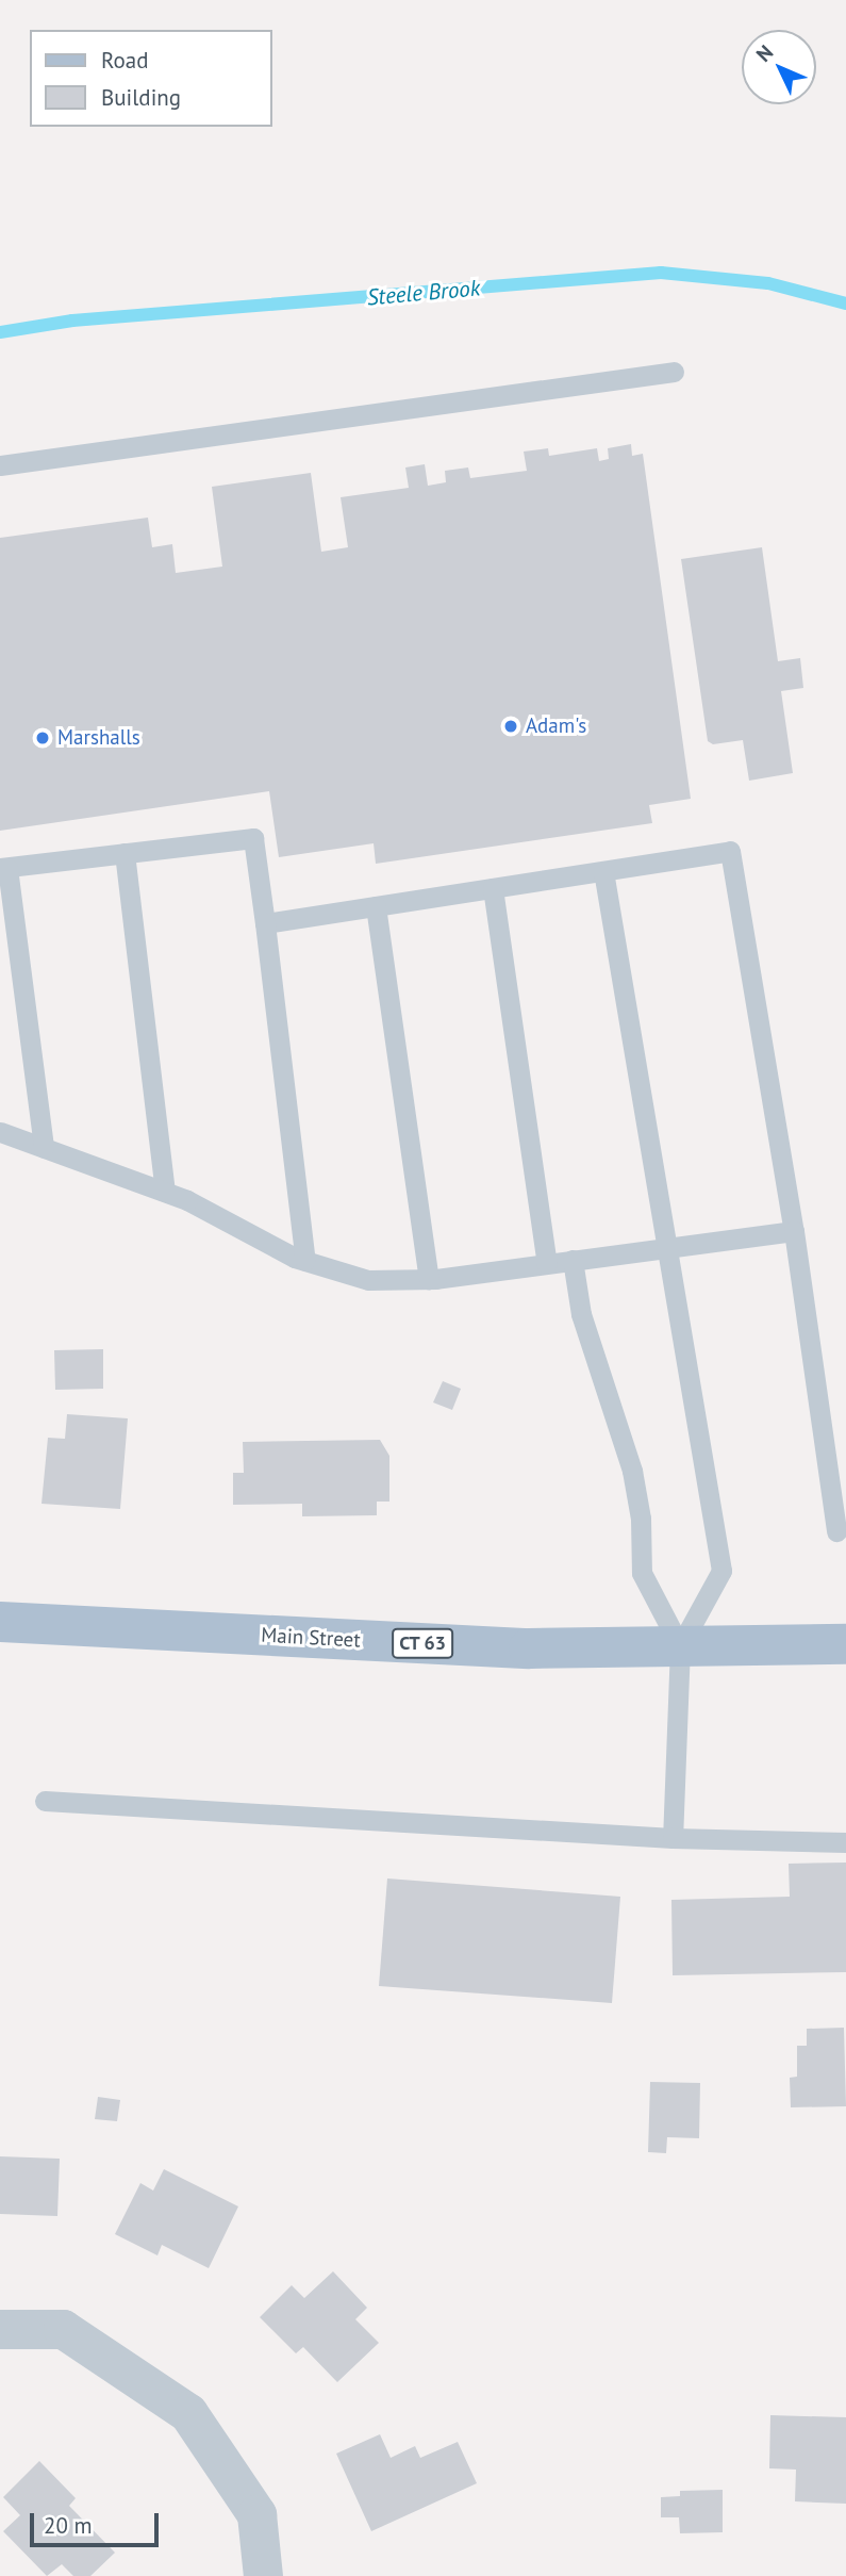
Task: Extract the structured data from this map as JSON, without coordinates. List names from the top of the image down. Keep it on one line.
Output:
{"streets":{"main road":["Main Street","CT 63"]},"water":["Steele Brook"],"places":["Adam's","Marshalls"],"legend":["Road","Building"],"scale_bar":"20 m","north":"top left"}
